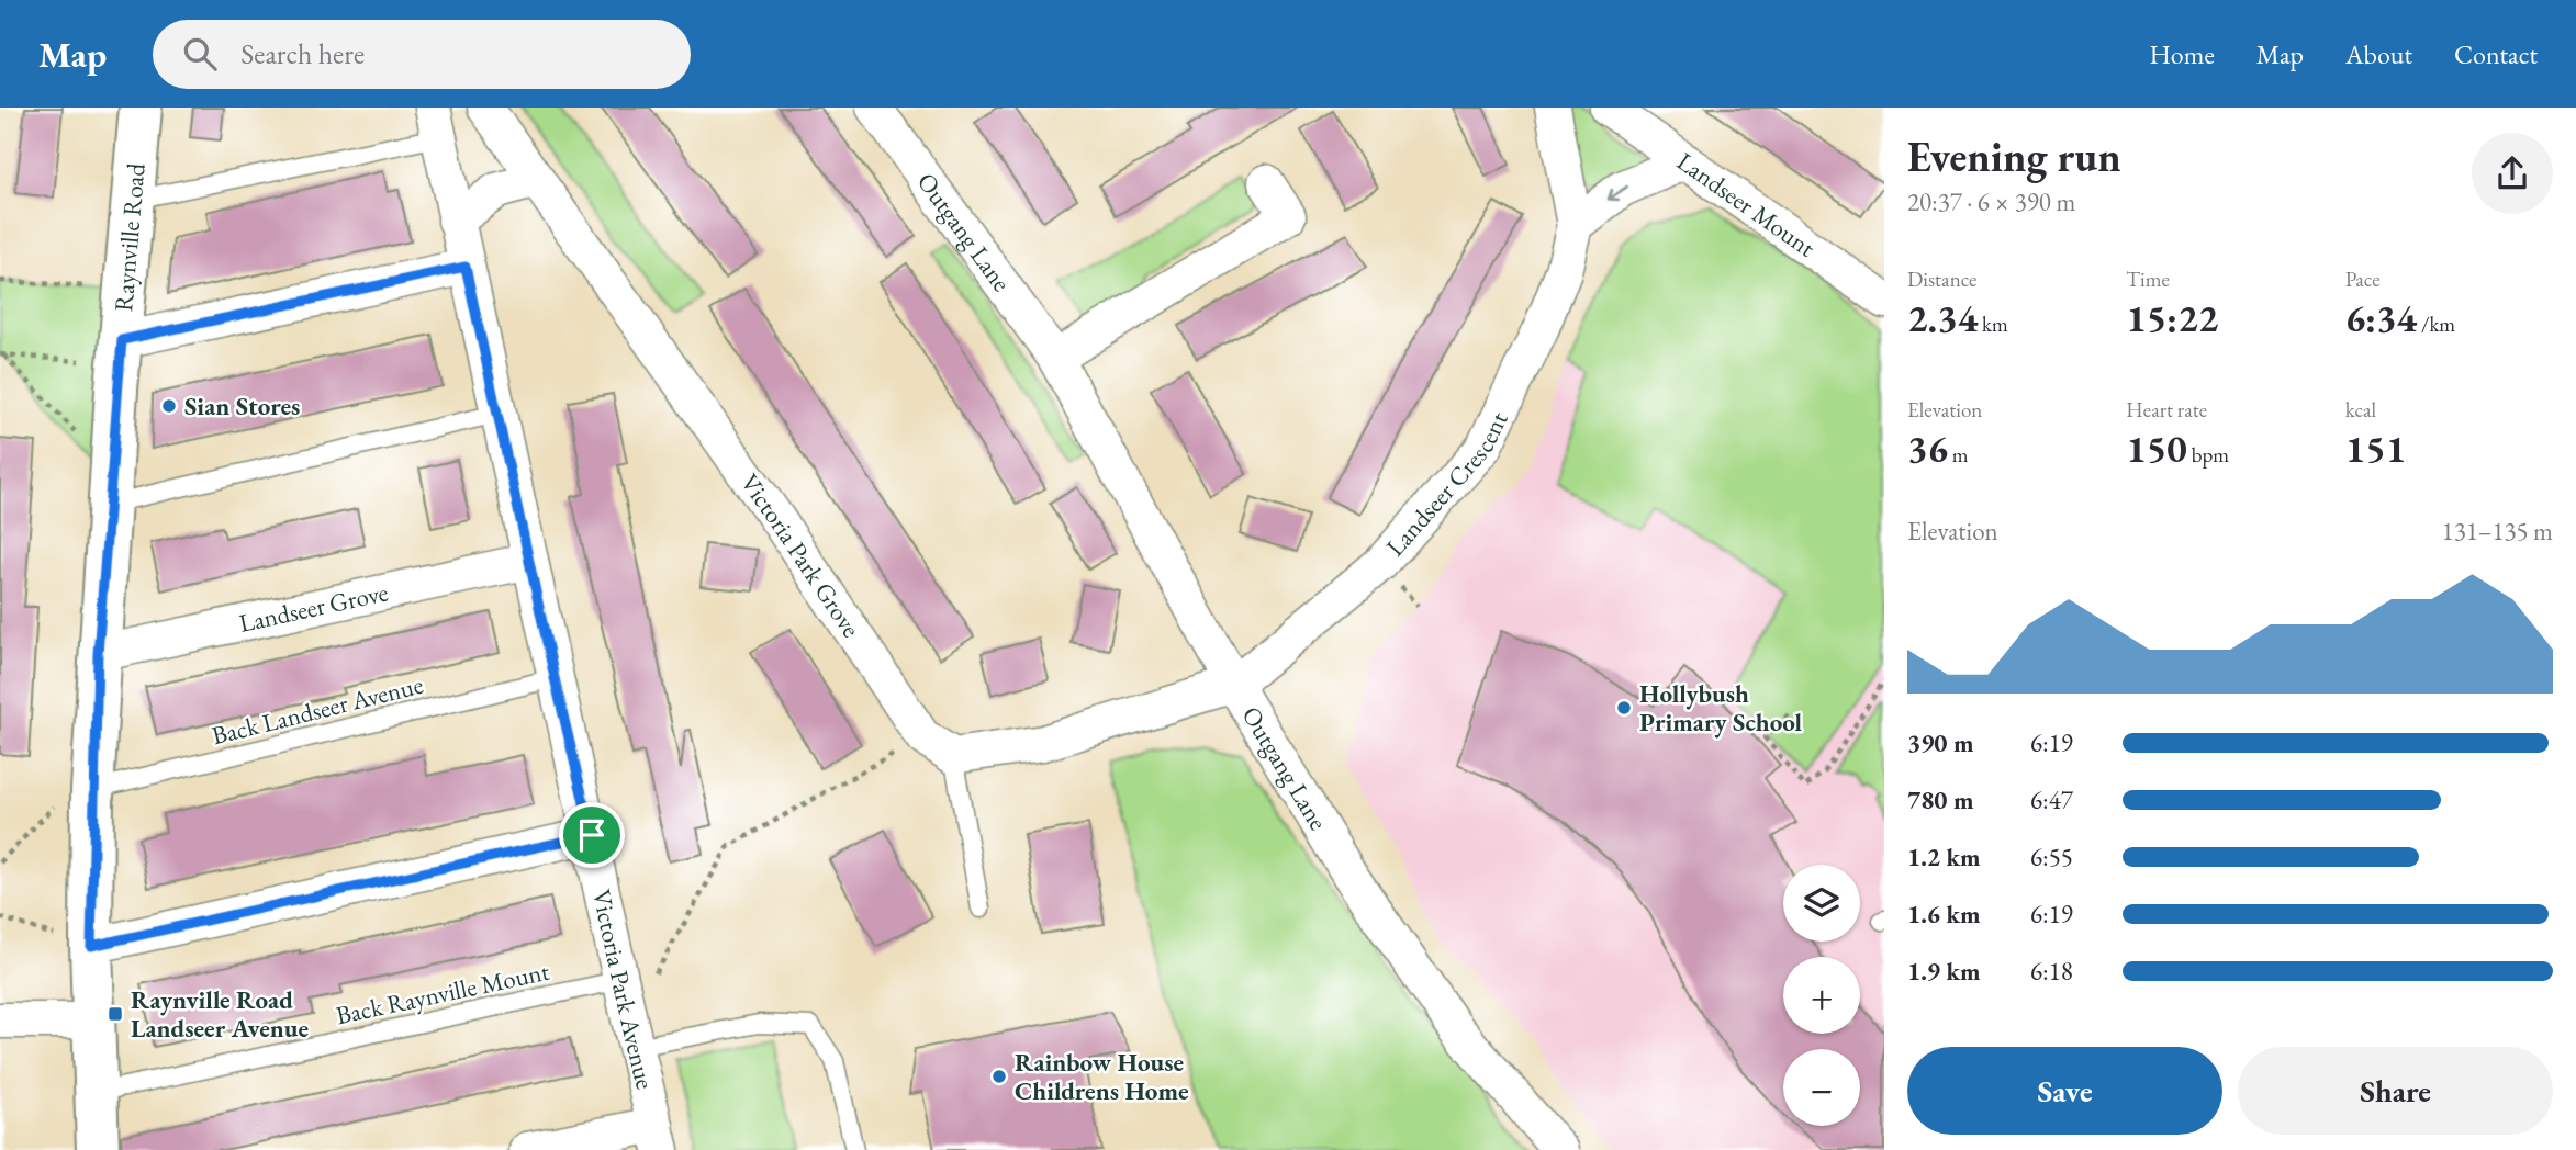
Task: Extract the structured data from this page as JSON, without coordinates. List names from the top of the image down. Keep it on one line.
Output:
{"streets":{"street":["Landseer Mount","Outgang Lane","Raynville Road","Landseer Crescent","Victoria Park Grove","Landseer Grove","Victoria Park Avenue"],"lane":["Back Landseer Avenue","Back Raynville Mount"]},"crossings":[["Outgang Lane","Landseer Crescent"],["Raynville Road","Landseer Grove"],["Raynville Road","Back Landseer Avenue"],["Raynville Road","Back Raynville Mount"],["Landseer Grove","Victoria Park Avenue"],["Back Landseer Avenue","Victoria Park Avenue"],["Victoria Park Avenue","Back Raynville Mount"]],"places":{"other":["Sian Stores","Hollybush Primary School","Rainbow House Childrens Home"],"transit":["Raynville Road Landseer Avenue"]},"page":{"header":"Map","search":"Search here","nav":["Home","Map","About","Contact"],"heading":["Evening run","20:37 · 6 × 390 m"],"stats":[["Distance","2.34 km"],["Time","15:22"],["Pace","6:34 /km"],["Elevation","36 m"],["Heart rate","150 bpm"],["kcal","151"]],"chart":["Elevation","131–135 m"],"list":[{"name":"390 m","note":"6:19"},{"name":"780 m","note":"6:47"},{"name":"1.2 km","note":"6:55"},{"name":"1.6 km","note":"6:19"},{"name":"1.9 km","note":"6:18"}],"map_buttons":["+","−"],"buttons":["Save","Share"]}}
